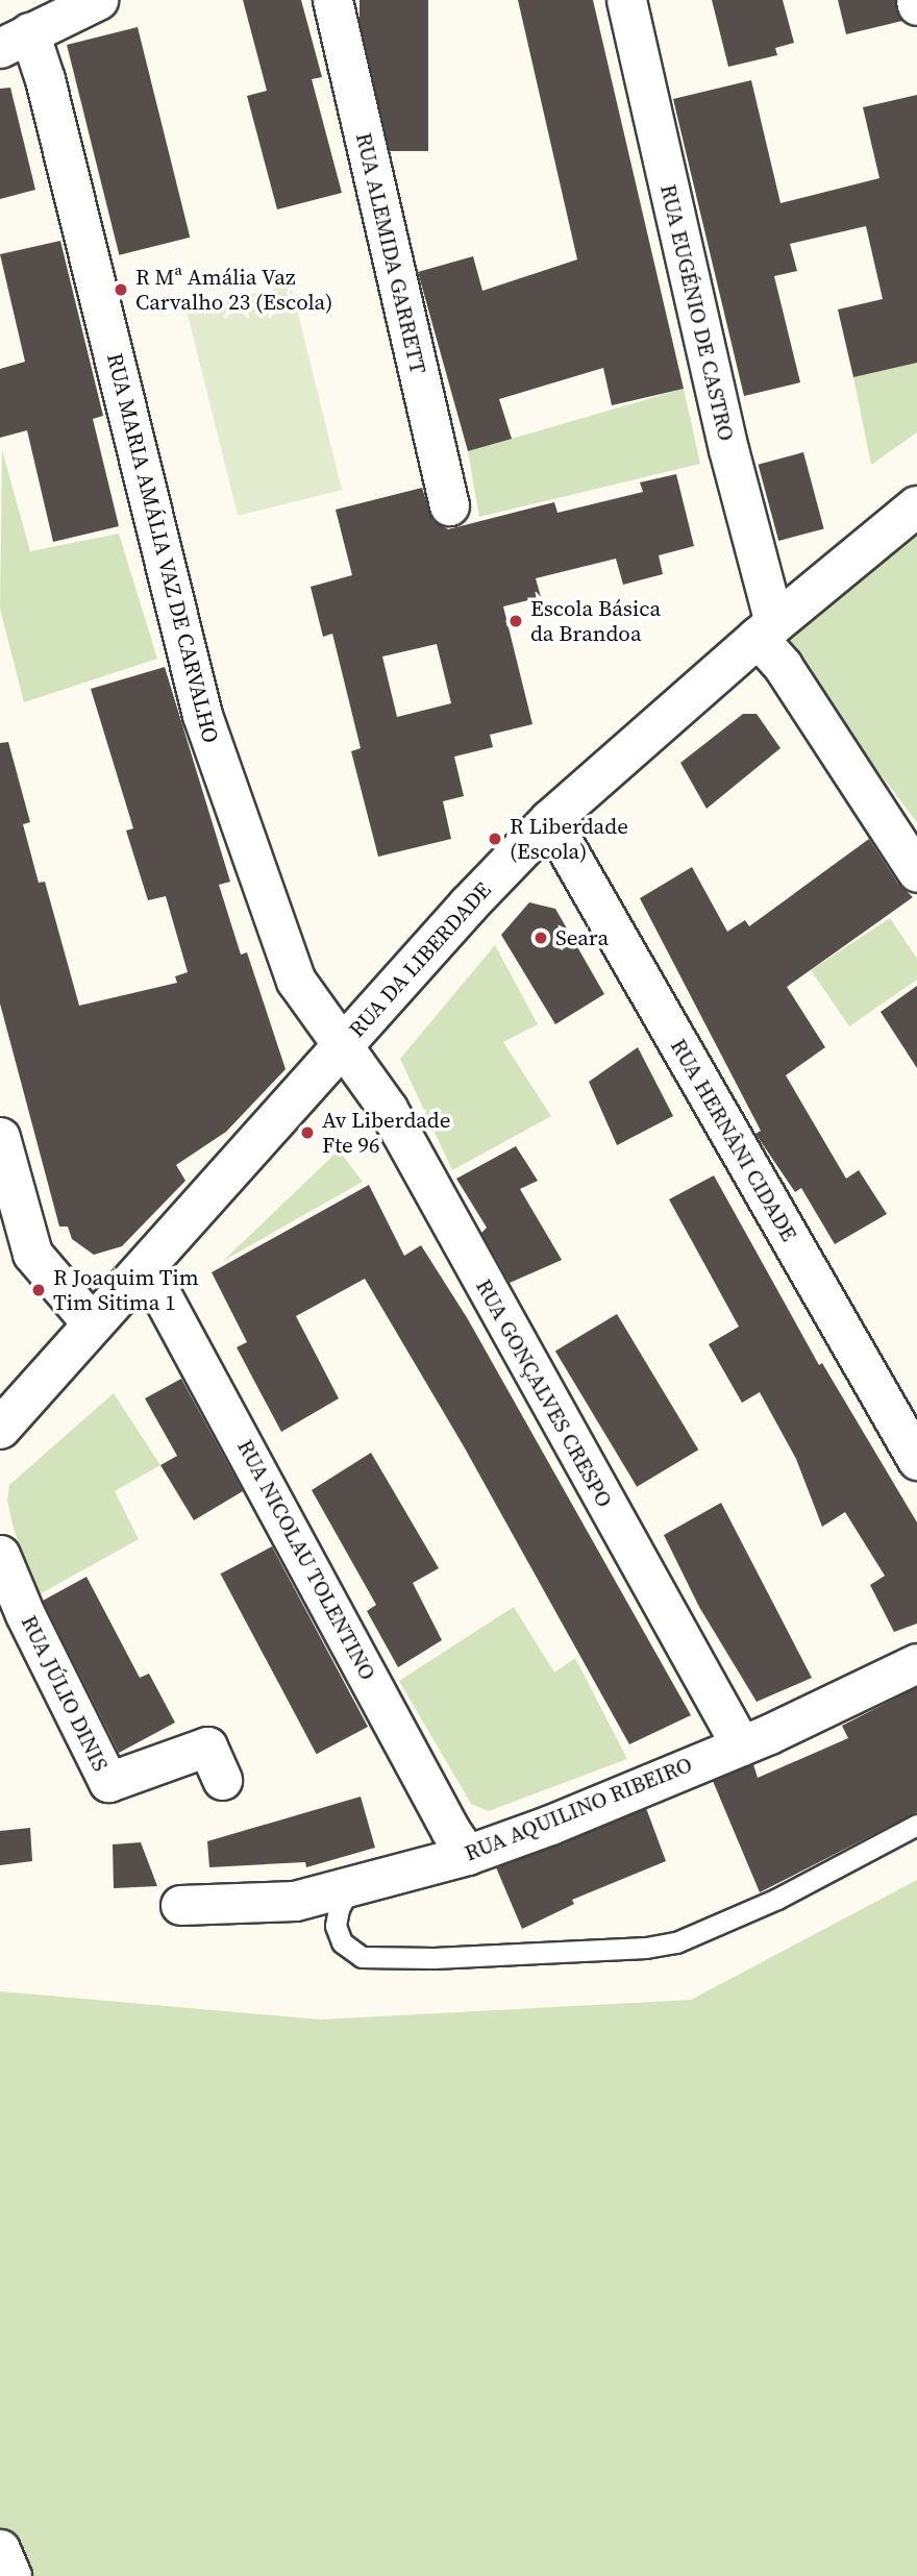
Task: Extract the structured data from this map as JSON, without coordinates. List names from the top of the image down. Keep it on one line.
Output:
{"streets":{"street":["RUA ALEMIDA GARRETT","RUA EUGÉNIO DE CASTRO","RUA MARIA AMÁLIA VAZ DE CARVALHO","RUA DA LIBERDADE","RUA HERNÂNI CIDADE","RUA GONÇALVES CRESPO","RUA NICOLAU TOLENTINO","RUA JÚLIO DINIS","RUA AQUILINO RIBEIRO"]},"crossings":[["RUA EUGÉNIO DE CASTRO","RUA DA LIBERDADE"],["RUA MARIA AMÁLIA VAZ DE CARVALHO","RUA DA LIBERDADE"],["RUA MARIA AMÁLIA VAZ DE CARVALHO","RUA GONÇALVES CRESPO"],["RUA DA LIBERDADE","RUA HERNÂNI CIDADE"],["RUA DA LIBERDADE","RUA GONÇALVES CRESPO"],["RUA DA LIBERDADE","RUA NICOLAU TOLENTINO"],["RUA GONÇALVES CRESPO","RUA AQUILINO RIBEIRO"],["RUA NICOLAU TOLENTINO","RUA AQUILINO RIBEIRO"]],"places":["R Mª Amália Vaz Carvalho 23 (Escola)","Escola Básica da Brandoa","R Liberdade (Escola)","Seara","Av Liberdade Fte 96","R Joaquim Tim Tim Sitima 1"]}
